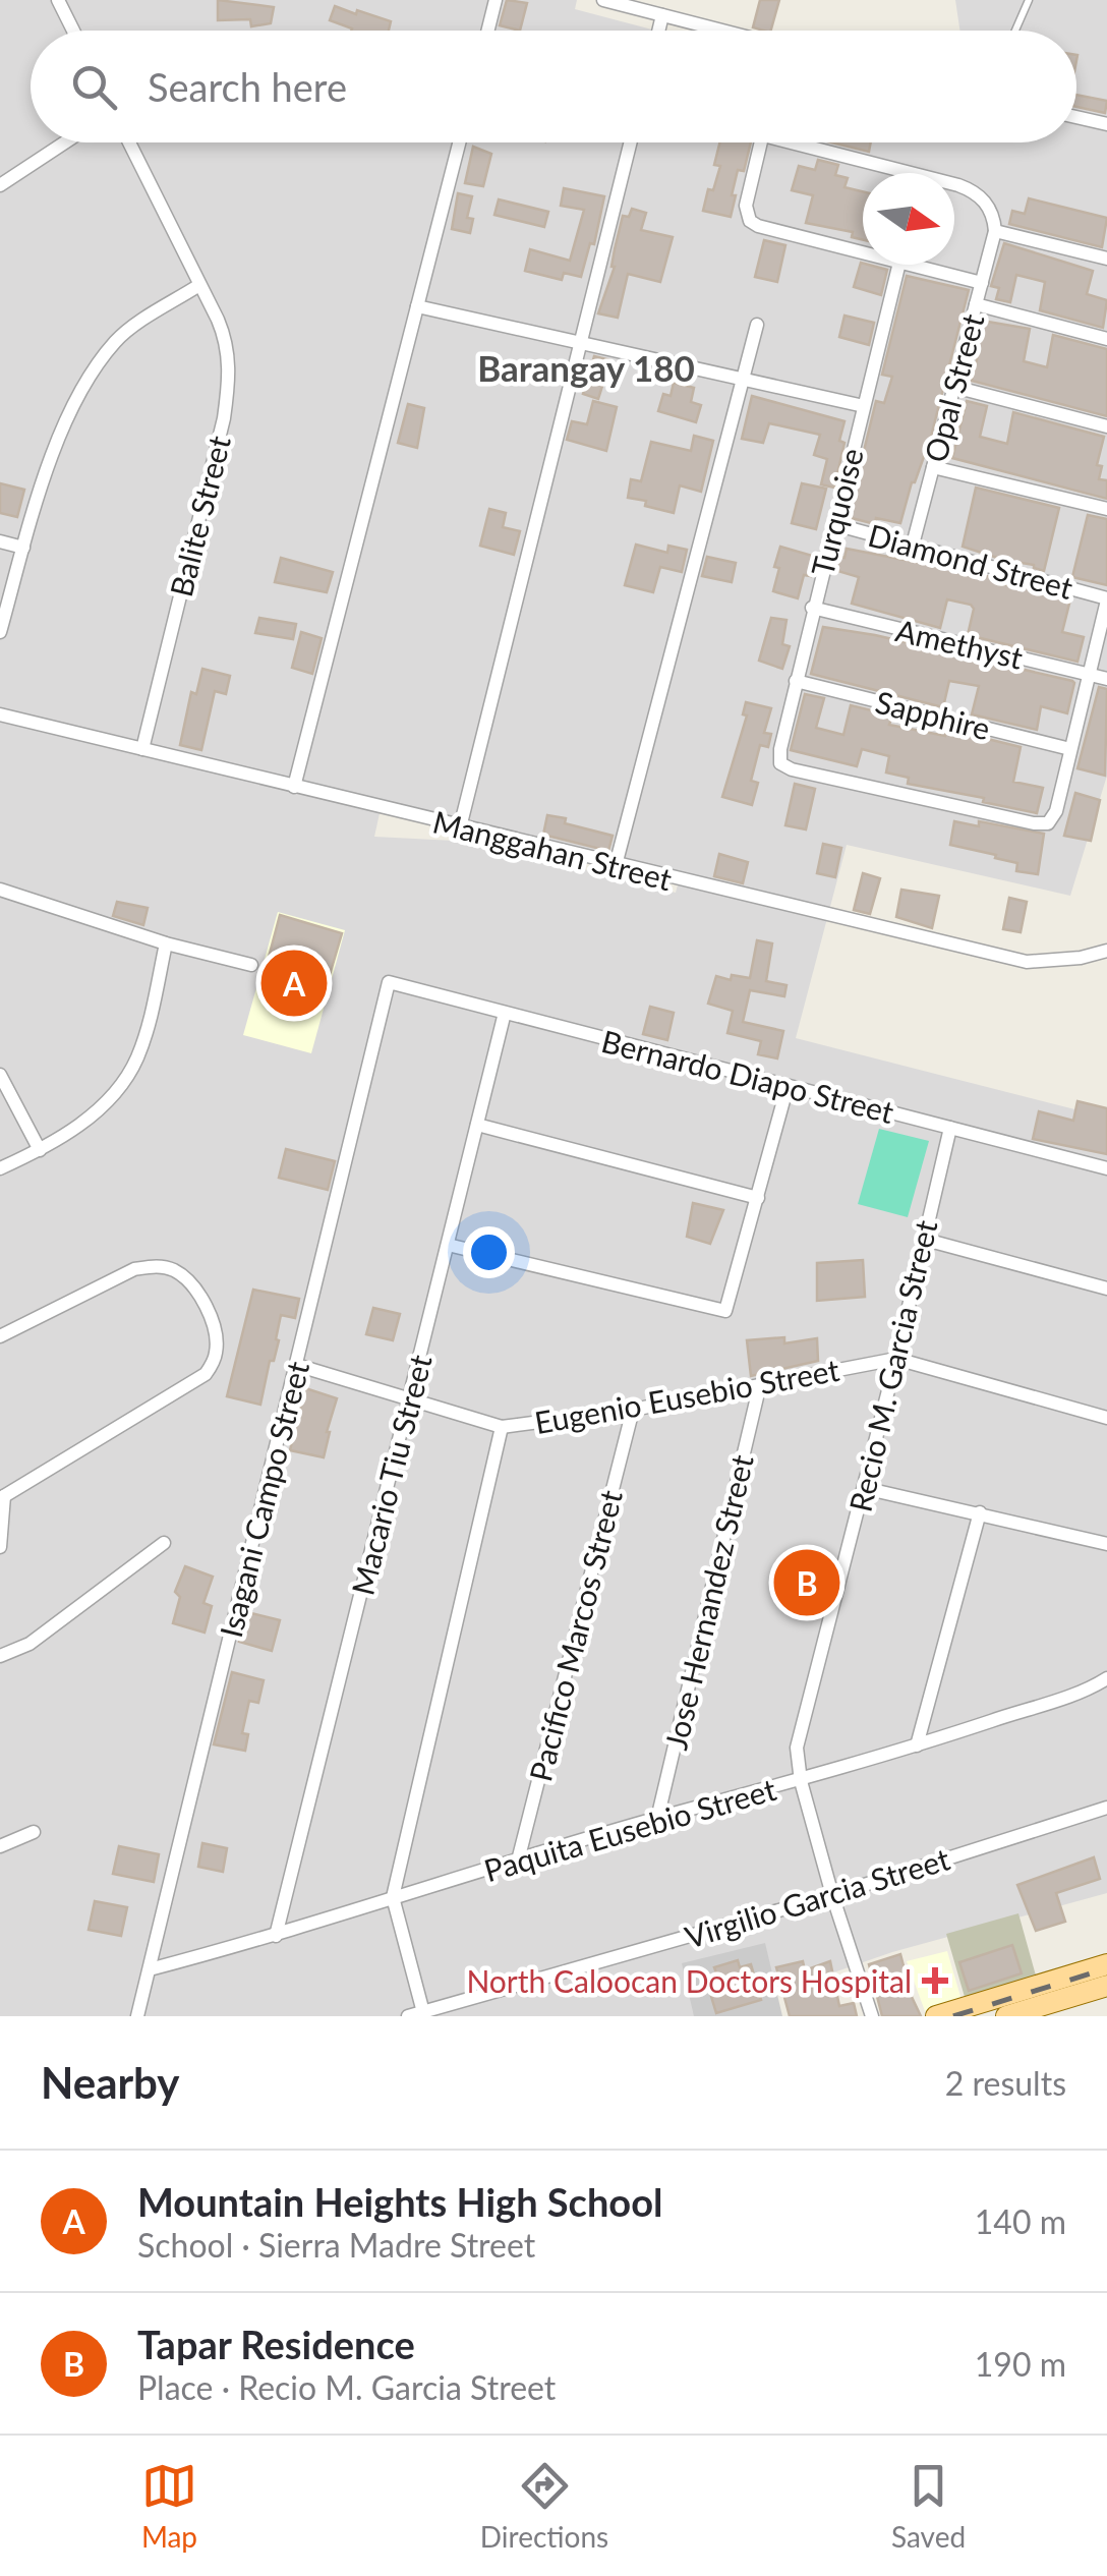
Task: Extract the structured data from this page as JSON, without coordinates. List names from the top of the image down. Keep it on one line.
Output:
{"streets":{"street":["Opal Street","Turquoise","Balite Street","Diamond Street","Amethyst","Sapphire","Manggahan Street","Bernardo Diapo Street","Recio M. Garcia Street","Eugenio Eusebio Street","Macario Tiu Street","Isagani Campo Street","Jose Hernandez Street","Pacifico Marcos Street","Paquita Eusebio Street","Virgilio Garcia Street"]},"crossings":[["Opal Street","Diamond Street"],["Turquoise","Diamond Street"],["Turquoise","Amethyst"],["Turquoise","Sapphire"],["Balite Street","Manggahan Street"],["Bernardo Diapo Street","Recio M. Garcia Street"],["Bernardo Diapo Street","Macario Tiu Street"],["Bernardo Diapo Street","Isagani Campo Street"],["Recio M. Garcia Street","Eugenio Eusebio Street"],["Recio M. Garcia Street","Paquita Eusebio Street"],["Recio M. Garcia Street","Virgilio Garcia Street"],["Eugenio Eusebio Street","Macario Tiu Street"],["Eugenio Eusebio Street","Isagani Campo Street"],["Eugenio Eusebio Street","Jose Hernandez Street"],["Eugenio Eusebio Street","Pacifico Marcos Street"],["Eugenio Eusebio Street","Paquita Eusebio Street"],["Eugenio Eusebio Street","Virgilio Garcia Street"],["Macario Tiu Street","Paquita Eusebio Street"],["Isagani Campo Street","Paquita Eusebio Street"],["Jose Hernandez Street","Paquita Eusebio Street"],["Pacifico Marcos Street","Paquita Eusebio Street"]],"districts":["Barangay 180"],"places":{"health":["North Caloocan Doctors Hospital"]},"north":"right","page":{"search":"Search here","pins":["A","B"],"heading":["Nearby","2 results"],"list":[{"mark":"A","name":"Mountain Heights High School","note":"School · Sierra Madre Street","value":"140 m"},{"mark":"B","name":"Tapar Residence","note":"Place · Recio M. Garcia Street","value":"190 m"}],"nav":["Map","Directions","Saved"]}}
